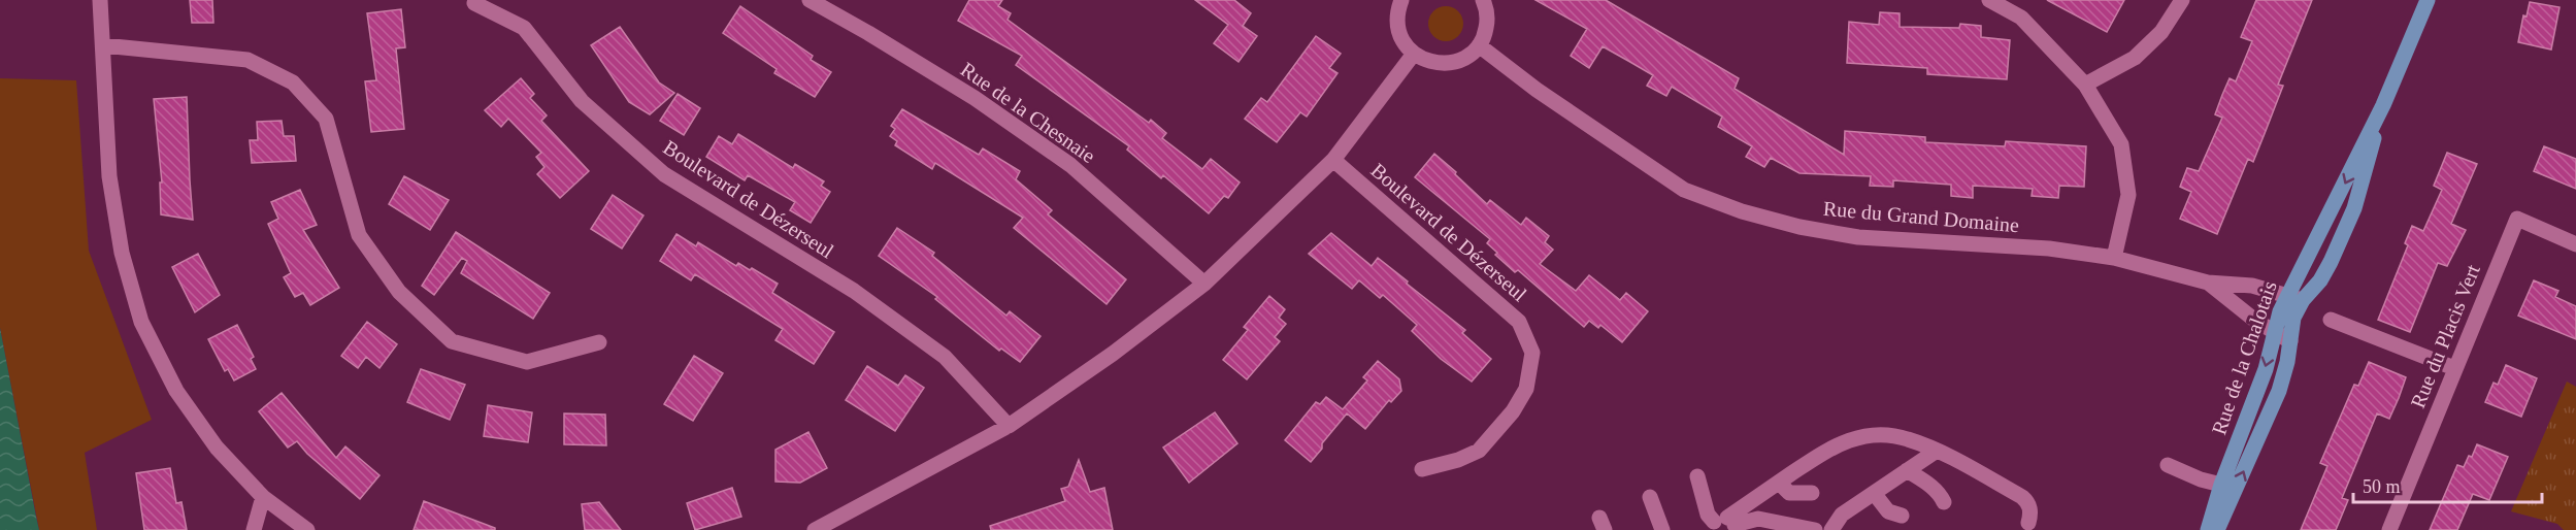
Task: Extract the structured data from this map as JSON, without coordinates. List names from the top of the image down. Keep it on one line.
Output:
{"streets":{"main road":["Rue de la Chalotais"],"street":["Rue de la Chesnaie","Boulevard de Dézerseul","Rue du Grand Domaine","Rue du Placis Vert"]},"crossings":[["Rue du Grand Domaine","Rue de la Chalotais"]],"scale_bar":"50 m"}
